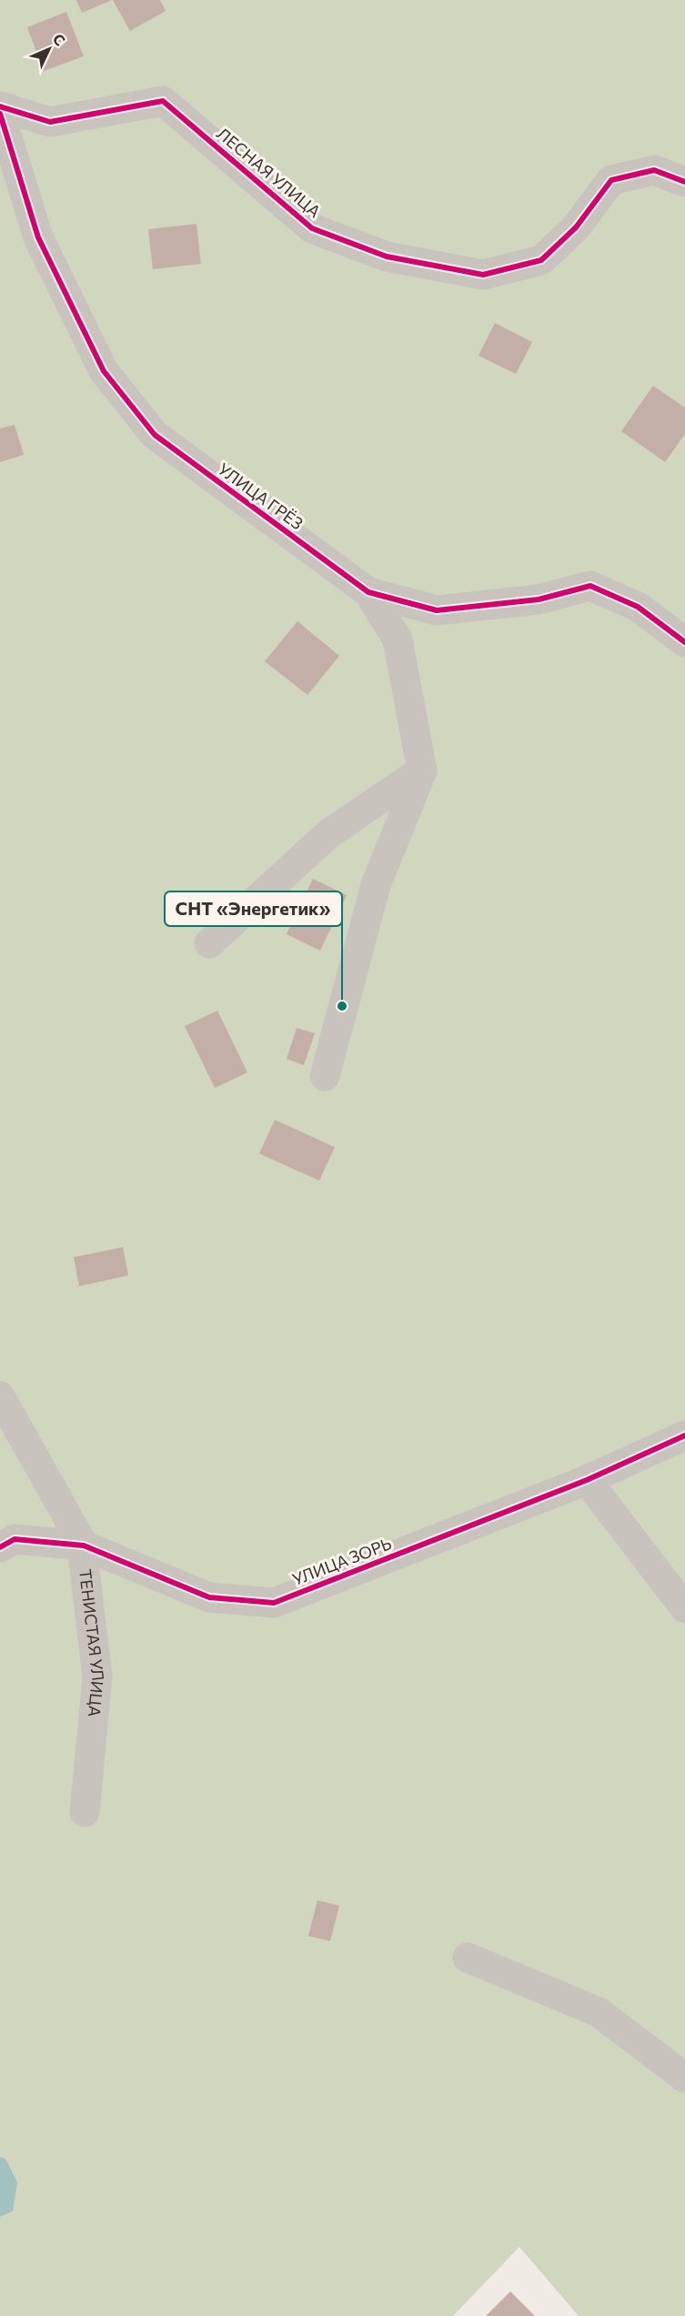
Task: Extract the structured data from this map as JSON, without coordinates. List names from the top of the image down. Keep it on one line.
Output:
{"streets":{"street":["ЛЕСНАЯ УЛИЦА","УЛИЦА ГРЁЗ","УЛИЦА ЗОРЬ","ТЕНИСТАЯ УЛИЦА"]},"crossings":[["УЛИЦА ЗОРЬ","ТЕНИСТАЯ УЛИЦА"]],"places":["СНТ «Энергетик»"],"north":"top right"}
